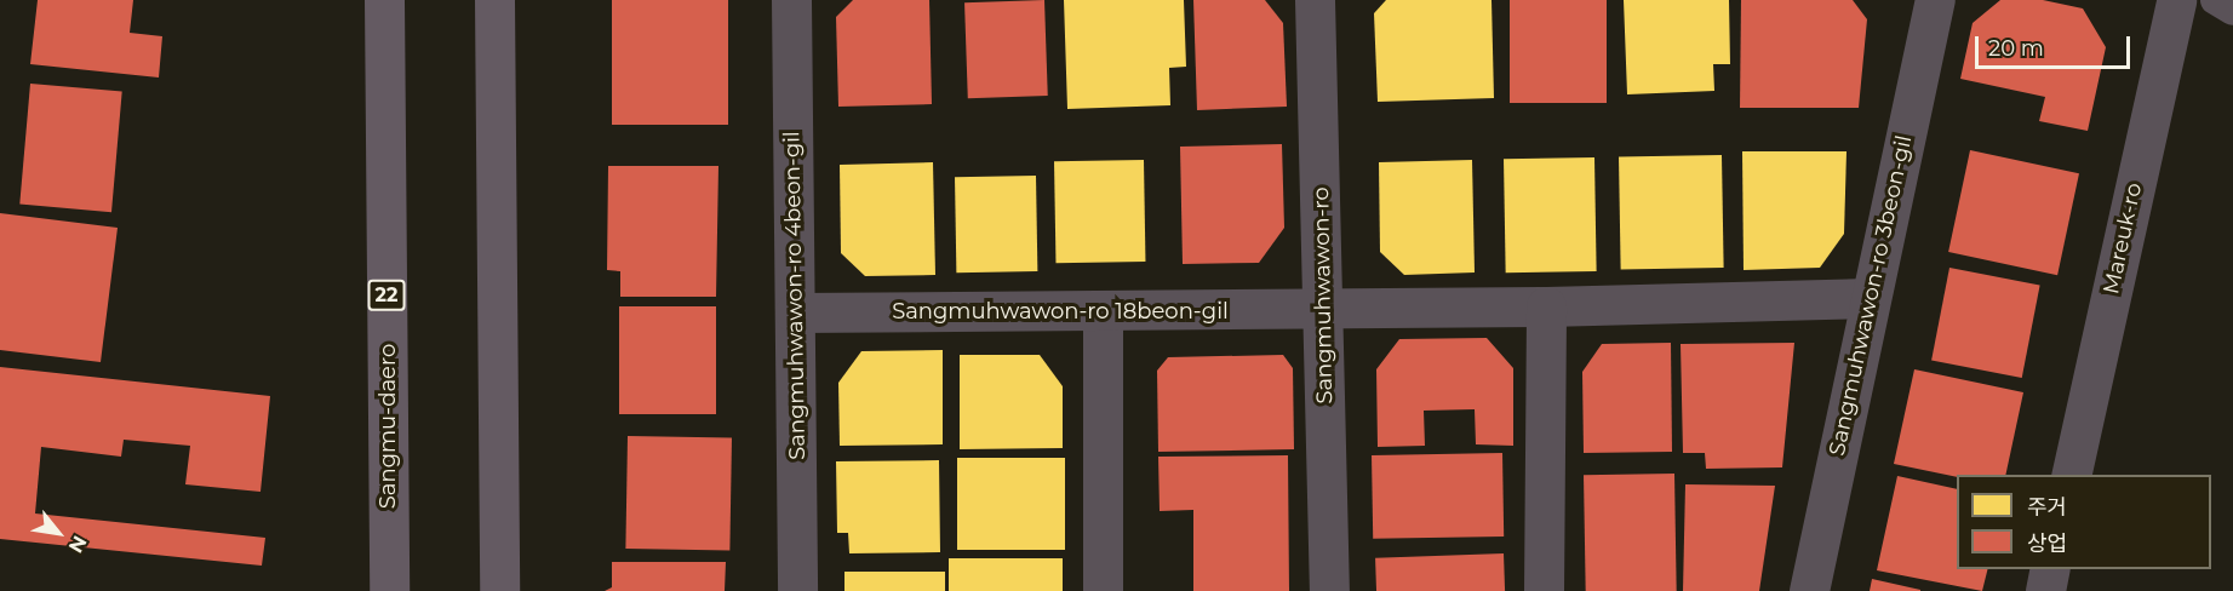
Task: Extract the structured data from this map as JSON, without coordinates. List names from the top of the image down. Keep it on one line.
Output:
{"streets":{"main road":["22","Sangmu-daero"],"street":["Mareuk-ro","Sangmuhwawon-ro 4beon-gil","Sangmuhwawon-ro","Sangmuhwawon-ro 3beon-gil","Sangmuhwawon-ro 18beon-gil"]},"crossings":[["Sangmuhwawon-ro 4beon-gil","Sangmuhwawon-ro 18beon-gil"],["Sangmuhwawon-ro","Sangmuhwawon-ro 18beon-gil"],["Sangmuhwawon-ro 3beon-gil","Sangmuhwawon-ro 18beon-gil"]],"legend":["주거","상업"],"scale_bar":"20 m","north":"bottom right"}
